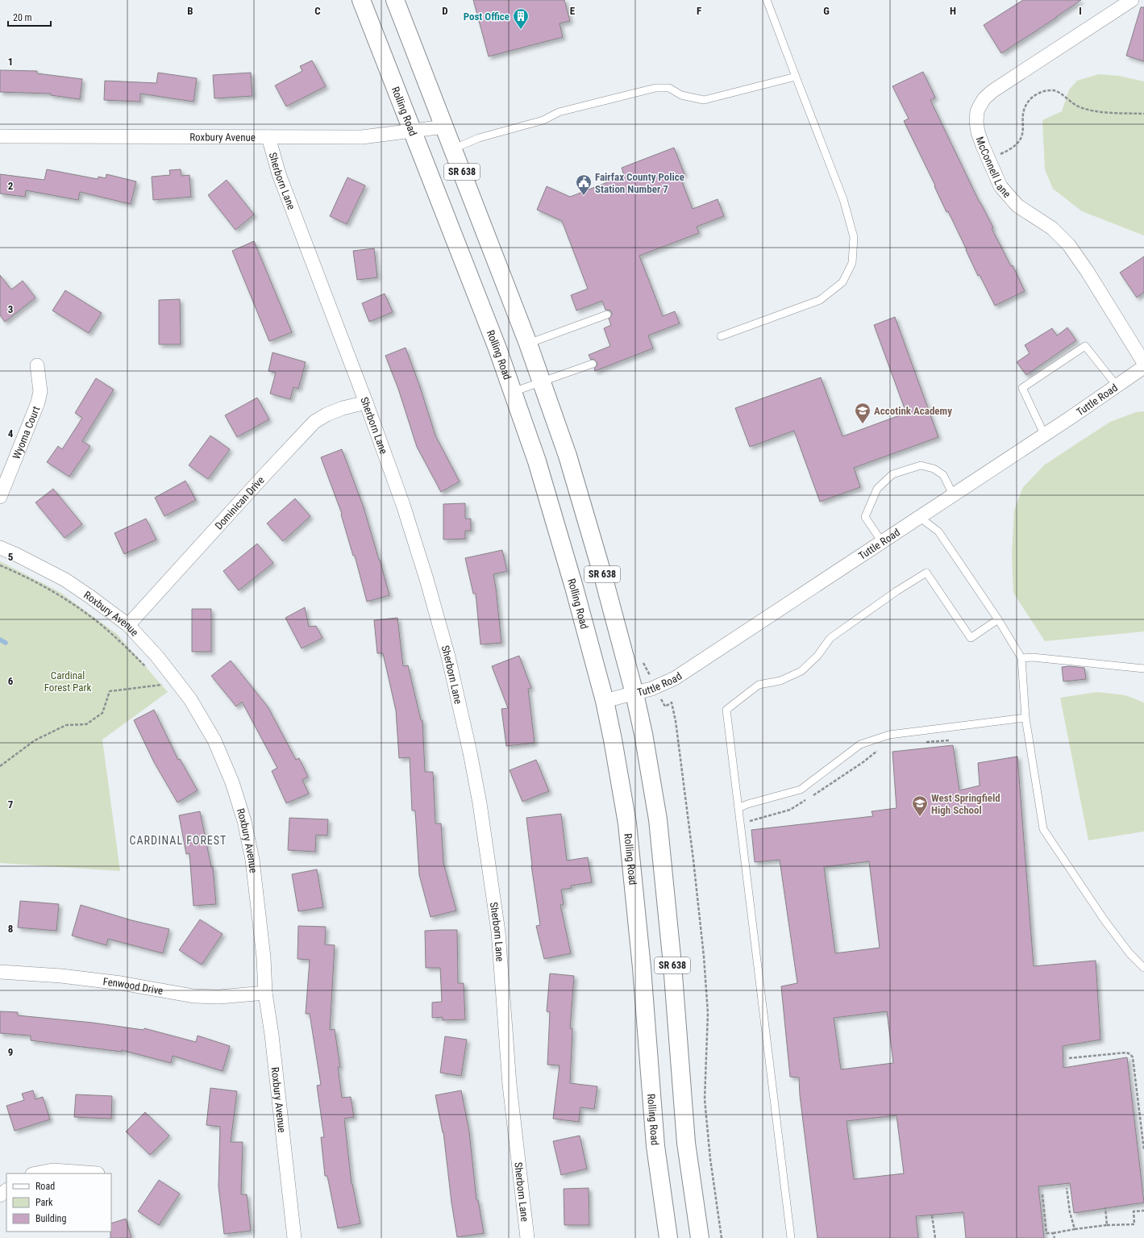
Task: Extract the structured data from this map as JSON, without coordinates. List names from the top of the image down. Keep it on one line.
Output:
{"streets":{"main road":["Rolling Road","SR 638"],"street":["Roxbury Avenue","McConnell Lane","Sherborn Lane","Tuttle Road","Wyoma Court","Dominican Drive","Fenwood Drive"]},"crossings":[["Rolling Road","Roxbury Avenue"],["Rolling Road","Tuttle Road"],["Roxbury Avenue","SR 638"],["Roxbury Avenue","Sherborn Lane"],["Roxbury Avenue","Dominican Drive"],["Roxbury Avenue","Fenwood Drive"],["SR 638","Tuttle Road"],["Sherborn Lane","Dominican Drive"]],"districts":["CARDINAL FOREST"],"parks":["Cardinal Forest Park"],"places":{"building":["Post Office"],"public building":["Fairfax County Police Station Number 7"],"school or university":["Accotink Academy","West Springfield High School"]},"legend":["Road","Park","Building"],"scale_bar":"20 m","grid":{"columns":["B","C","D","E","F","G","H","I"],"rows":["1","2","3","4","5","6","7","8","9"]}}
